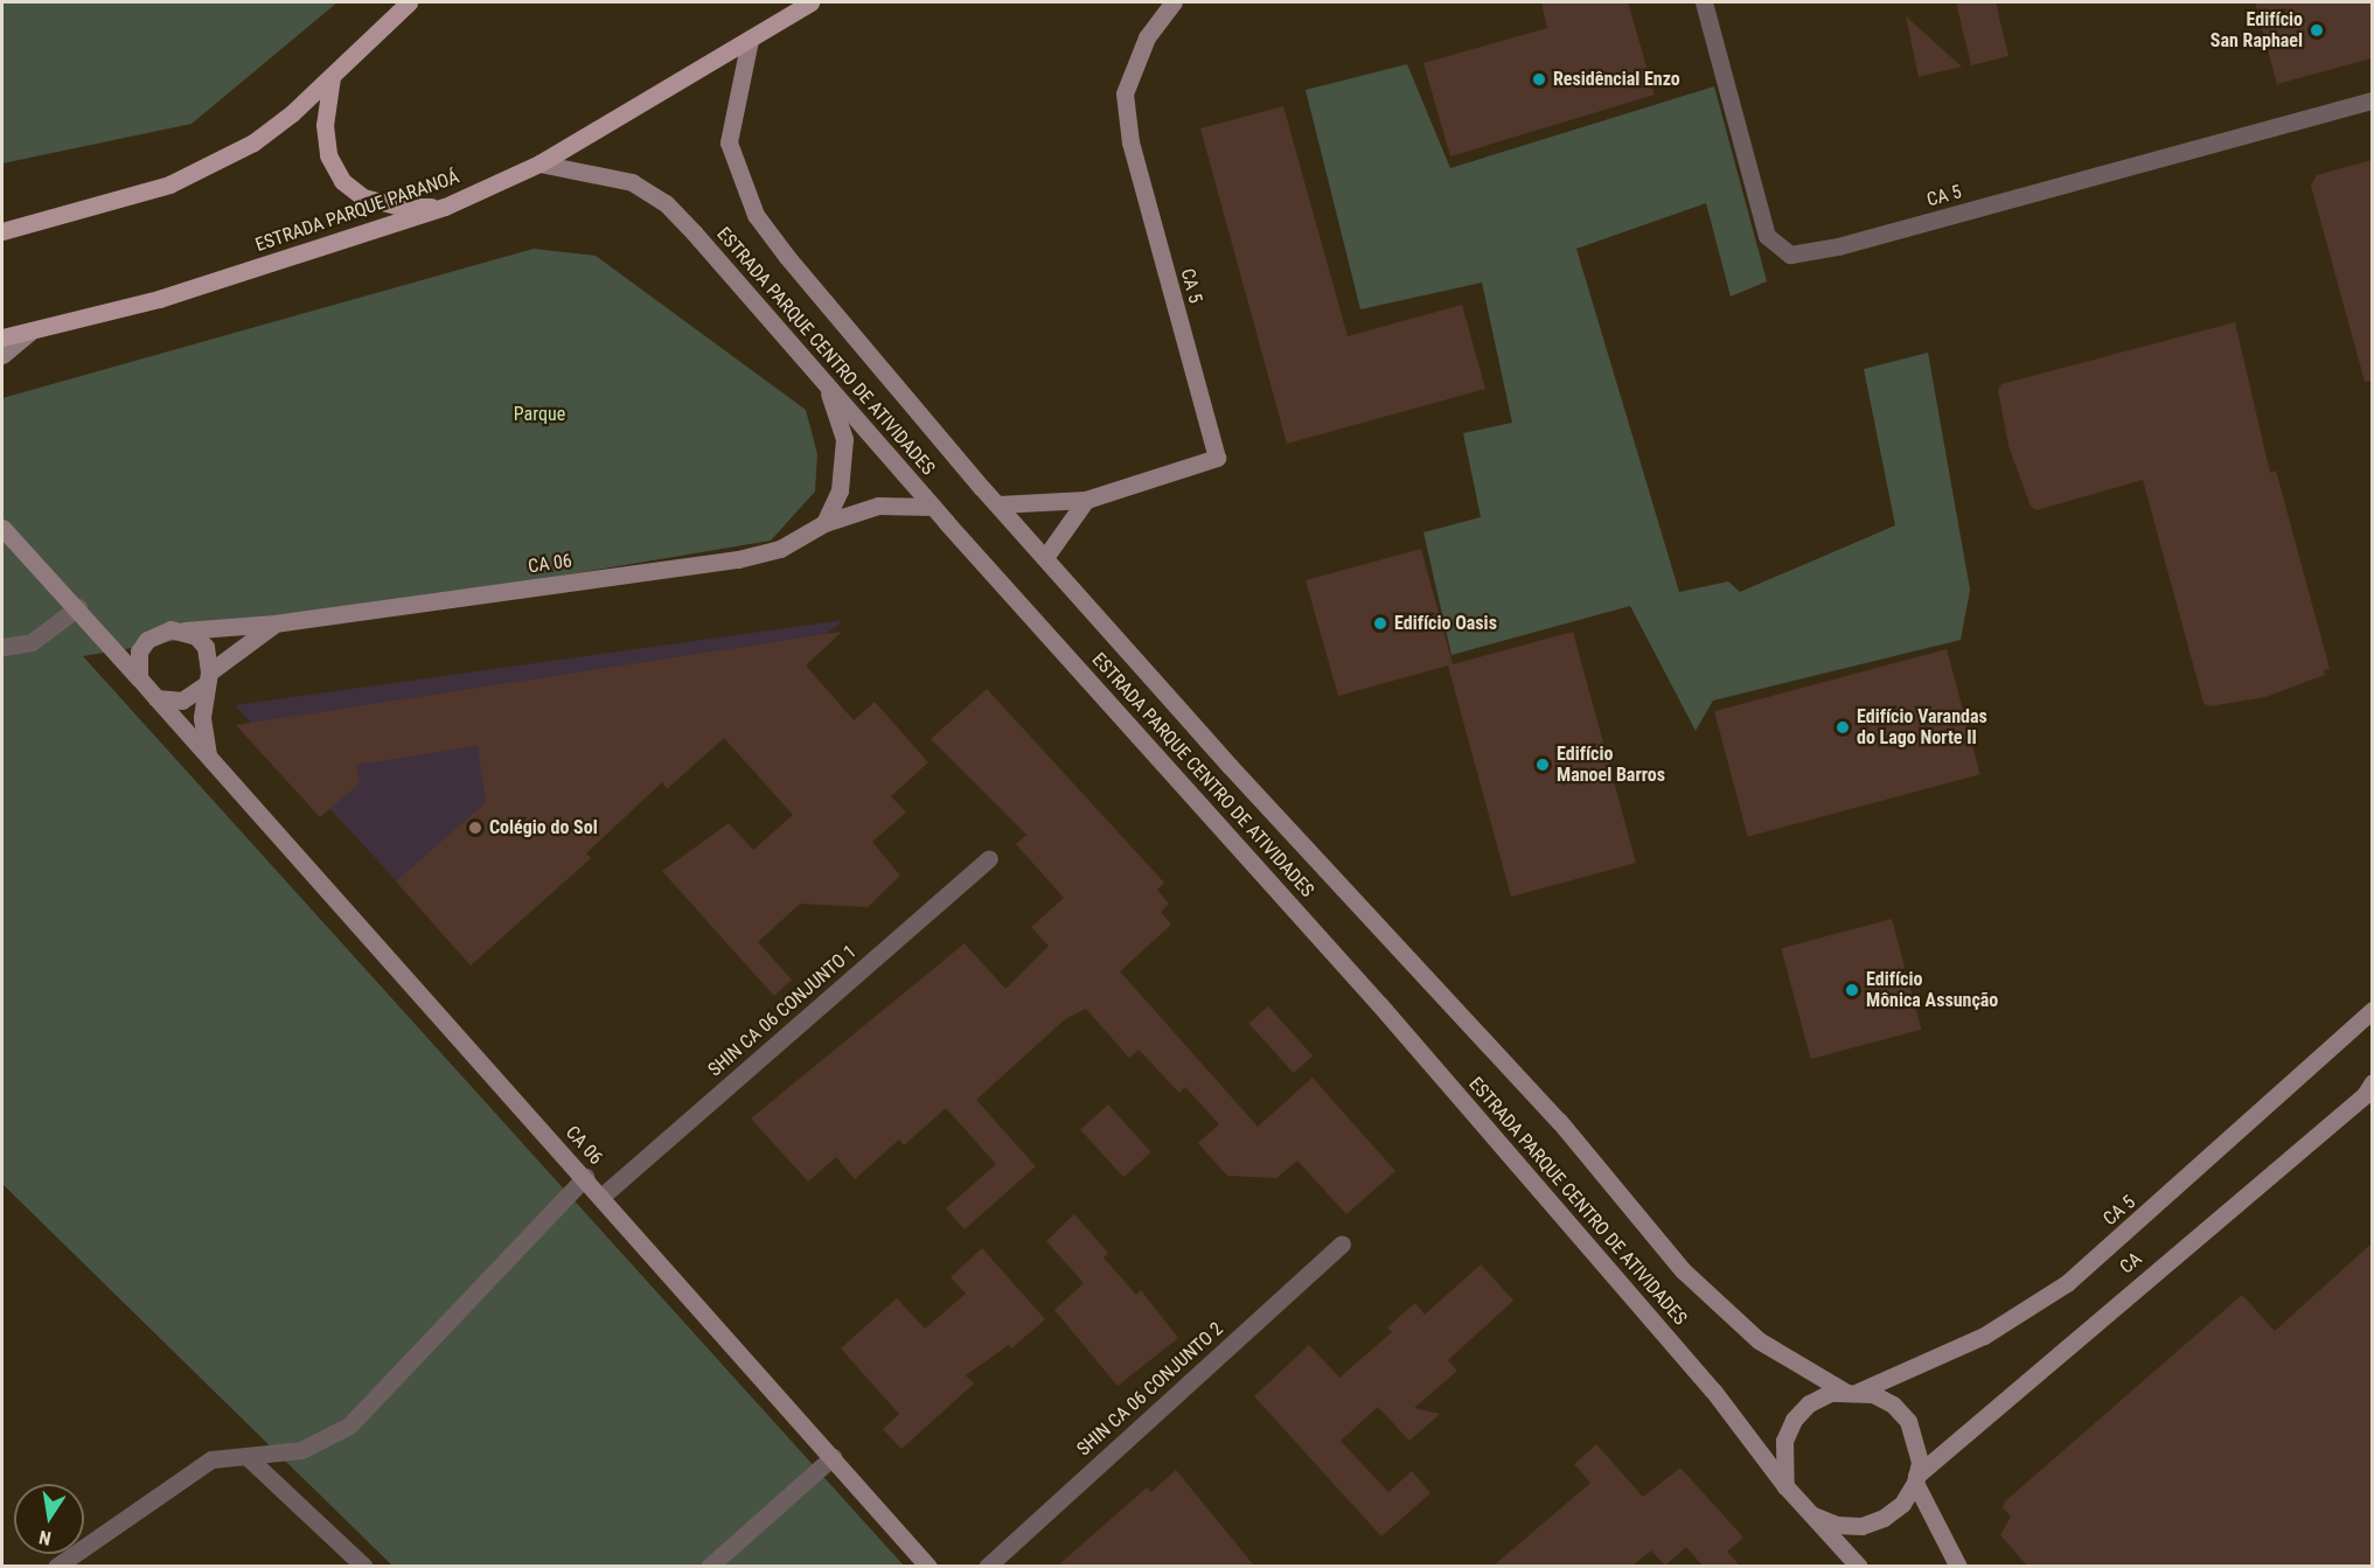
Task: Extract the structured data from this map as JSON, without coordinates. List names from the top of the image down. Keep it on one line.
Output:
{"streets":{"main road":["ESTRADA PARQUE PARANOÁ"],"street":["CA 5","ESTRADA PARQUE CENTRO DE ATIVIDADES","CA 06","SHIN CA 06 CONJUNTO 1","CA","SHIN CA 06 CONJUNTO 2"]},"crossings":[["CA 5","ESTRADA PARQUE CENTRO DE ATIVIDADES"],["CA 5","CA"],["ESTRADA PARQUE PARANOÁ","ESTRADA PARQUE CENTRO DE ATIVIDADES"],["ESTRADA PARQUE CENTRO DE ATIVIDADES","CA 06"],["ESTRADA PARQUE CENTRO DE ATIVIDADES","CA"],["CA 06","SHIN CA 06 CONJUNTO 1"]],"parks":["Parque"],"places":["Edifício San Raphael","Residêncial Enzo","Edifício Oasis","Edifício Varandas do Lago Norte II","Edifício Manoel Barros","Colégio do Sol","Edifício Mônica Assunção"],"north":"bottom"}
